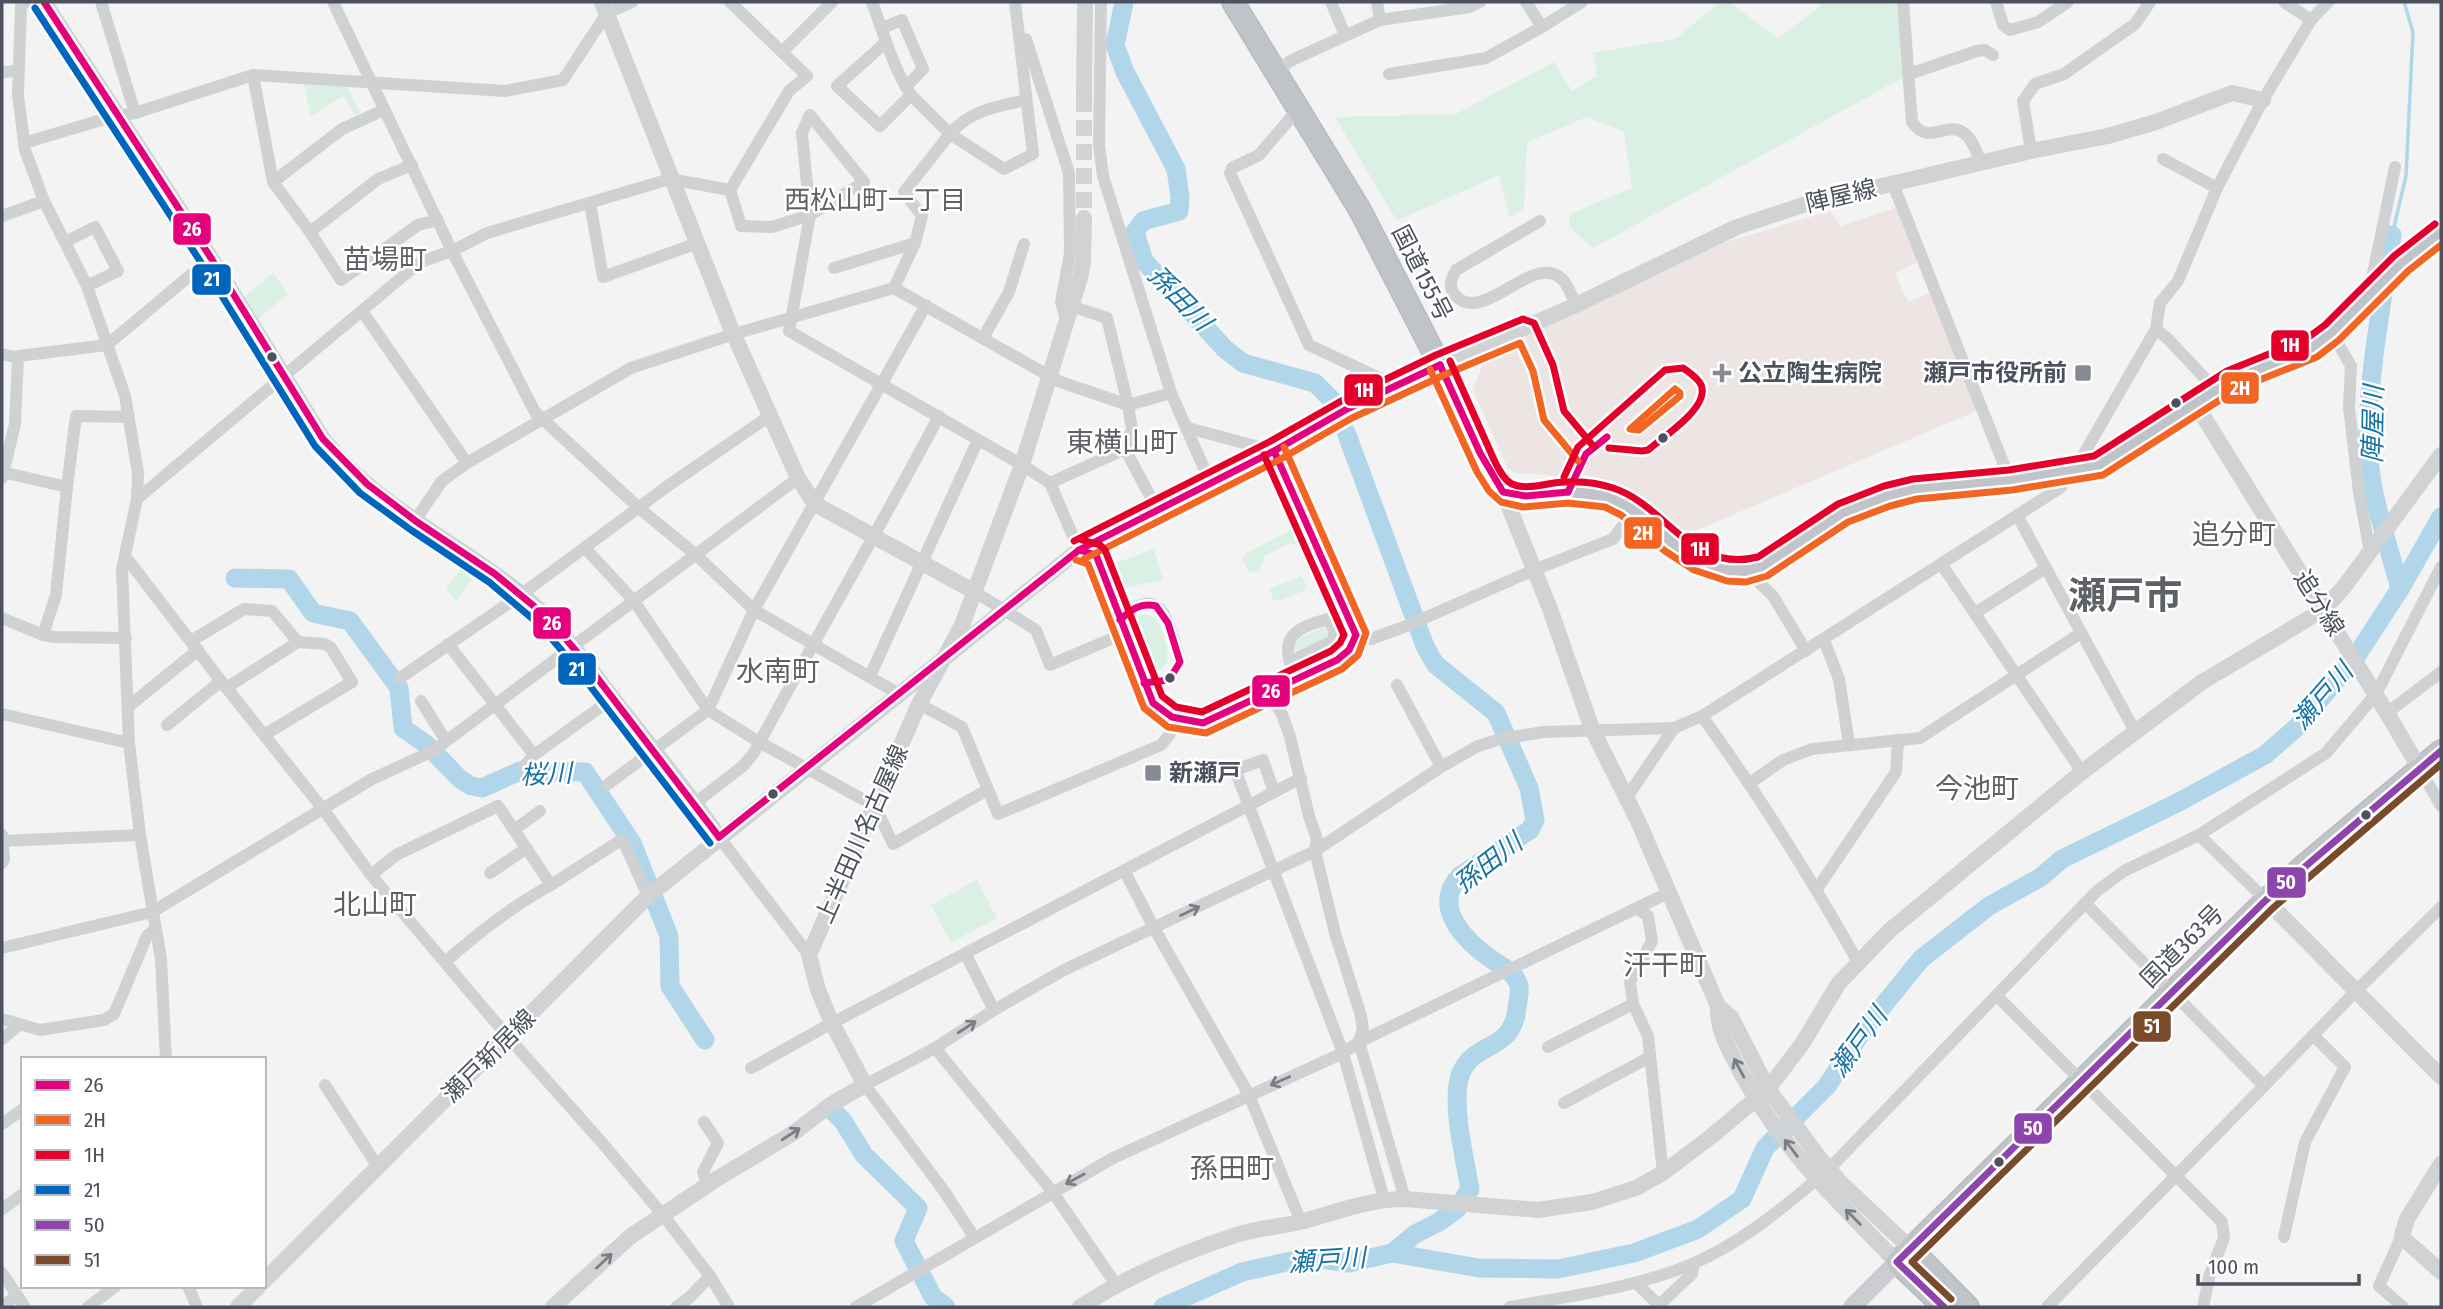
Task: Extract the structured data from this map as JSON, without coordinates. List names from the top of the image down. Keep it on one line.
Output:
{"streets":{"highway":["国道155号","国道363号"],"street":["陣屋線","追分線","上半田川名古屋線","瀬戸新居線"]},"crossings":[["陣屋線","国道155号"],["追分線","国道363号"],["上半田川名古屋線","瀬戸新居線"]],"districts":["西松山町一丁目","苗場町","東横山町","追分町","瀬戸市","水南町","今池町","北山町","汗干町","孫田町"],"water":["孫田川","陣屋川","瀬戸川","桜川"],"places":{"health":["公立陶生病院"],"transit":["瀬戸市役所前","新瀬戸"]},"lines":["transit line 26","transit line 21","transit line 1H","transit line 2H","transit line 50","transit line 51"],"legend":["26","2H","1H","21","50","51"],"scale_bar":"100 m"}
